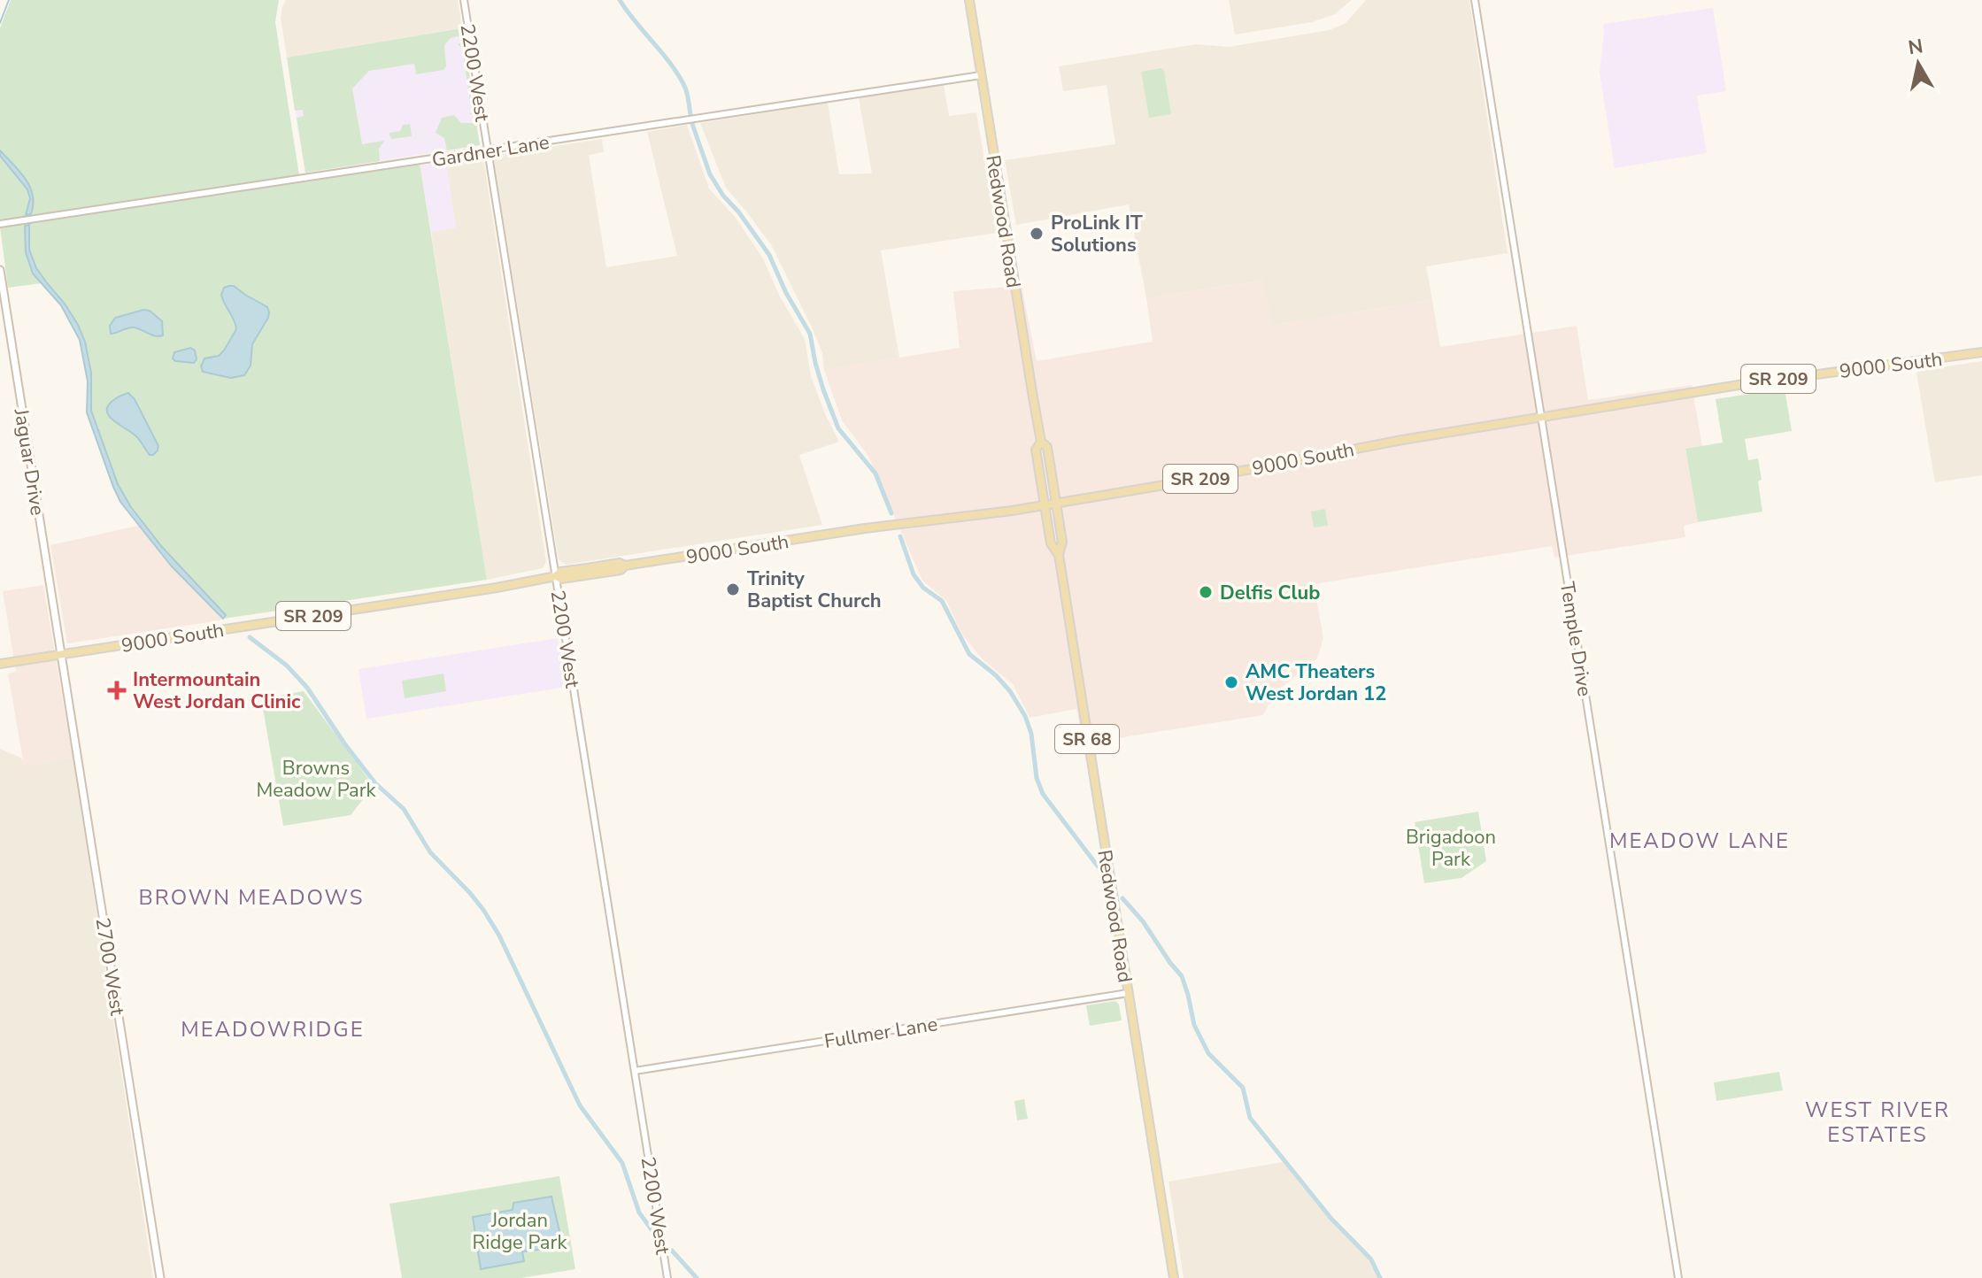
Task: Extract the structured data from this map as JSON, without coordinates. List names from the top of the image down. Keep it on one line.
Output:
{"streets":{"main road":["Redwood Road","9000 South","SR 209","Jaguar Drive","SR 68","2700 West"],"street":["2200 West","Gardner Lane","Temple Drive","Fullmer Lane"]},"crossings":[["2200 West","Gardner Lane"],["2200 West","9000 South"],["2200 West","Fullmer Lane"],["Gardner Lane","Redwood Road"],["Redwood Road","9000 South"],["Redwood Road","Fullmer Lane"],["9000 South","Jaguar Drive"],["9000 South","Temple Drive"],["9000 South","2700 West"],["Jaguar Drive","2700 West"]],"districts":["MEADOW LANE","BROWN MEADOWS","MEADOWRIDGE","WEST RIVER ESTATES"],"parks":["Browns Meadow Park","Brigadoon Park","Jordan Ridge Park"],"places":{"other":["ProLink IT Solutions","Trinity Baptist Church","Delfis Club","AMC Theaters West Jordan 12"],"health":["Intermountain West Jordan Clinic"]},"north":"top"}
